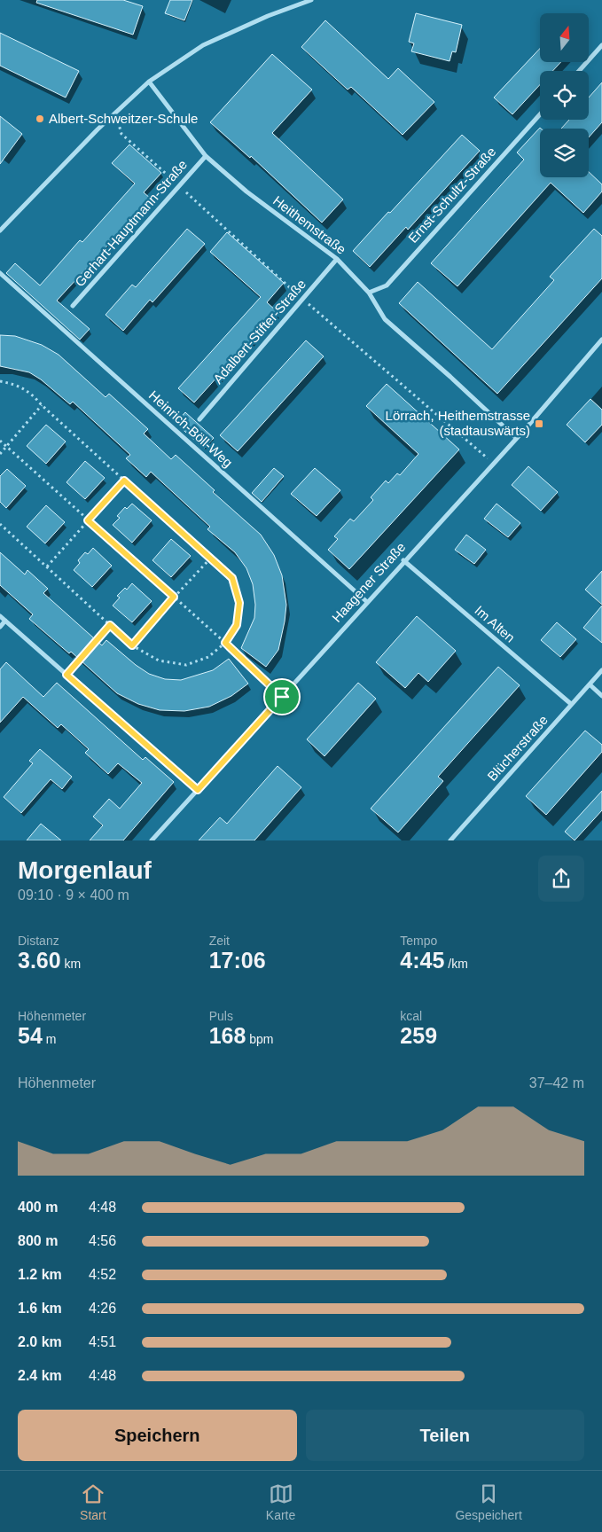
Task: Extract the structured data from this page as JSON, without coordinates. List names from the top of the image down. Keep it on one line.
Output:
{"streets":{"street":["Ernst-Schultz-Straße","Gerhart-Hauptmann-Straße","Heithemstraße","Adalbert-Stifter-Straße","Heinrich-Böll-Weg","Haagener Straße","Im Alten","Blücherstraße"]},"crossings":[["Ernst-Schultz-Straße","Heithemstraße"],["Gerhart-Hauptmann-Straße","Heithemstraße"],["Heithemstraße","Adalbert-Stifter-Straße"],["Heithemstraße","Haagener Straße"],["Heinrich-Böll-Weg","Haagener Straße"],["Haagener Straße","Im Alten"],["Im Alten","Blücherstraße"]],"places":{"other":["Albert-Schweitzer-Schule"],"transit":["Lörrach, Heithemstrasse (stadtauswärts)"]},"north":"top","page":{"heading":["Morgenlauf","09:10 · 9 × 400 m"],"stats":[["Distanz","3.60 km"],["Zeit","17:06"],["Tempo","4:45 /km"],["Höhenmeter","54 m"],["Puls","168 bpm"],["kcal","259"]],"chart":["Höhenmeter","37–42 m"],"list":[{"name":"400 m","note":"4:48"},{"name":"800 m","note":"4:56"},{"name":"1.2 km","note":"4:52"},{"name":"1.6 km","note":"4:26"},{"name":"2.0 km","note":"4:51"},{"name":"2.4 km","note":"4:48"}],"buttons":["Speichern","Teilen"],"tabs":["Start","Karte","Gespeichert"]}}
